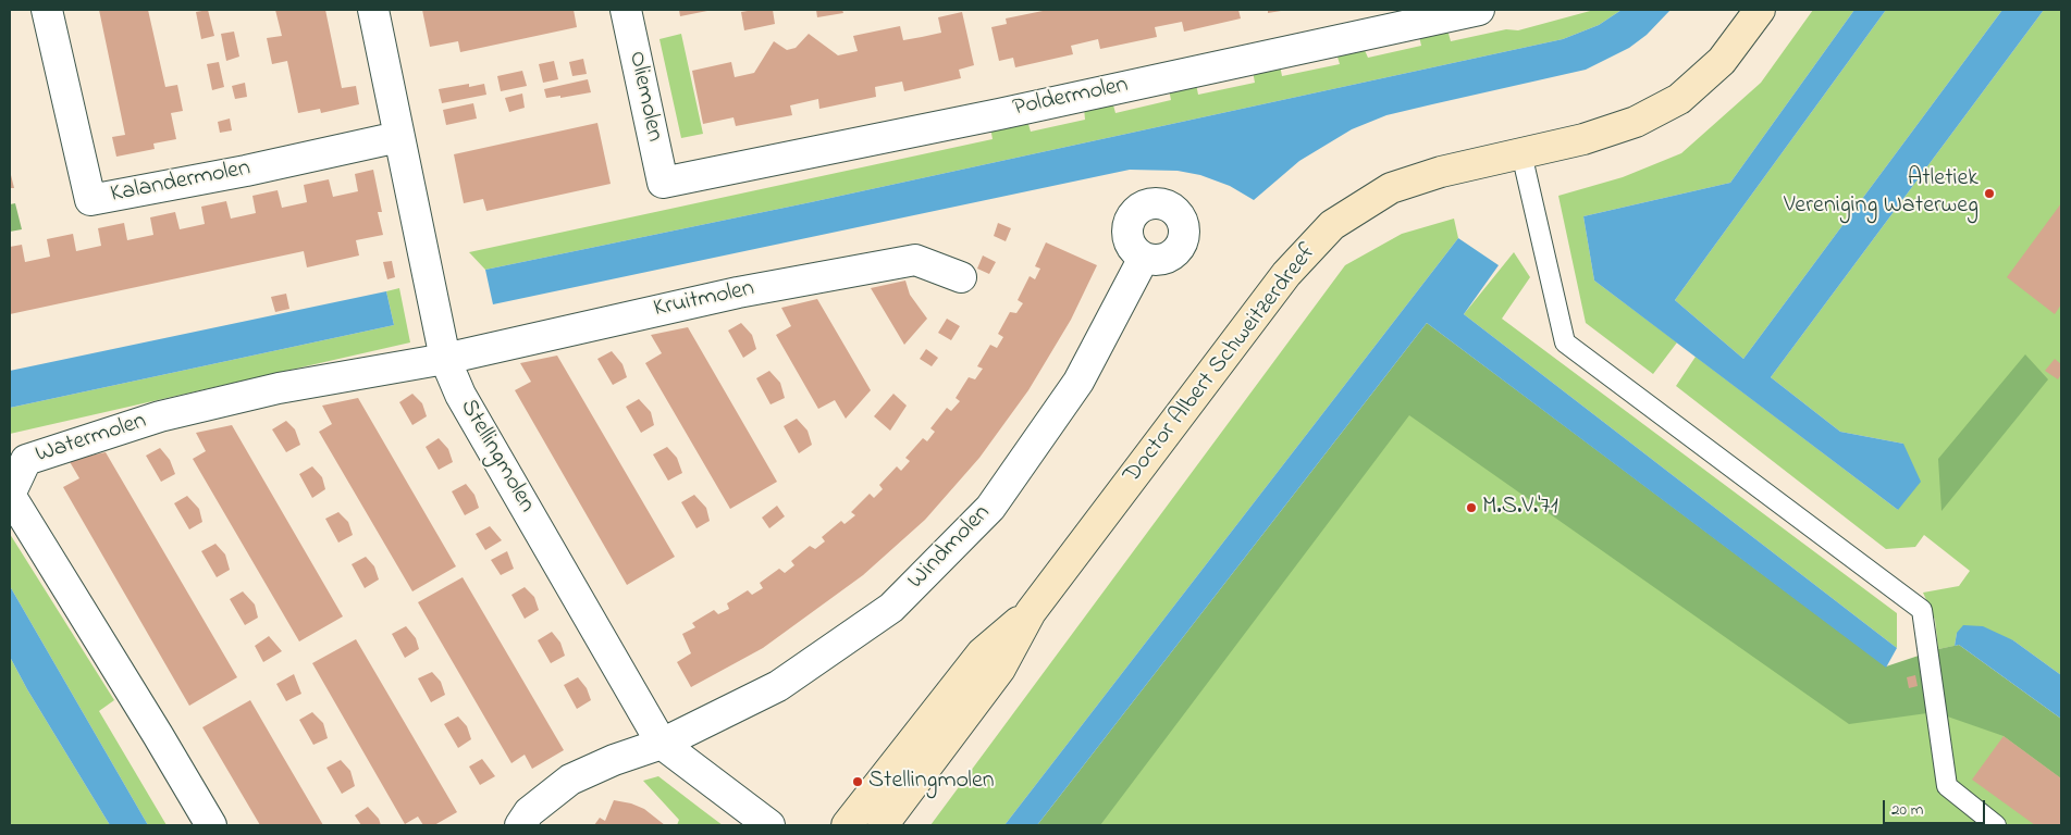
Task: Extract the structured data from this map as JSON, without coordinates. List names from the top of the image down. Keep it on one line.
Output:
{"streets":{"street":["Oliemolen","Poldermolen","Kalandermolen","Kruitmolen","Doctor Albert Schweitzerdreef","Watermolen","Stellingmolen","Windmolen"]},"crossings":[["Oliemolen","Poldermolen"],["Kalandermolen","Stellingmolen"],["Kruitmolen","Watermolen"],["Kruitmolen","Stellingmolen"],["Watermolen","Stellingmolen"],["Stellingmolen","Windmolen"]],"places":["Atletiek Vereniging Waterweg","M.S.V.'71","Stellingmolen"],"scale_bar":"20 m"}
